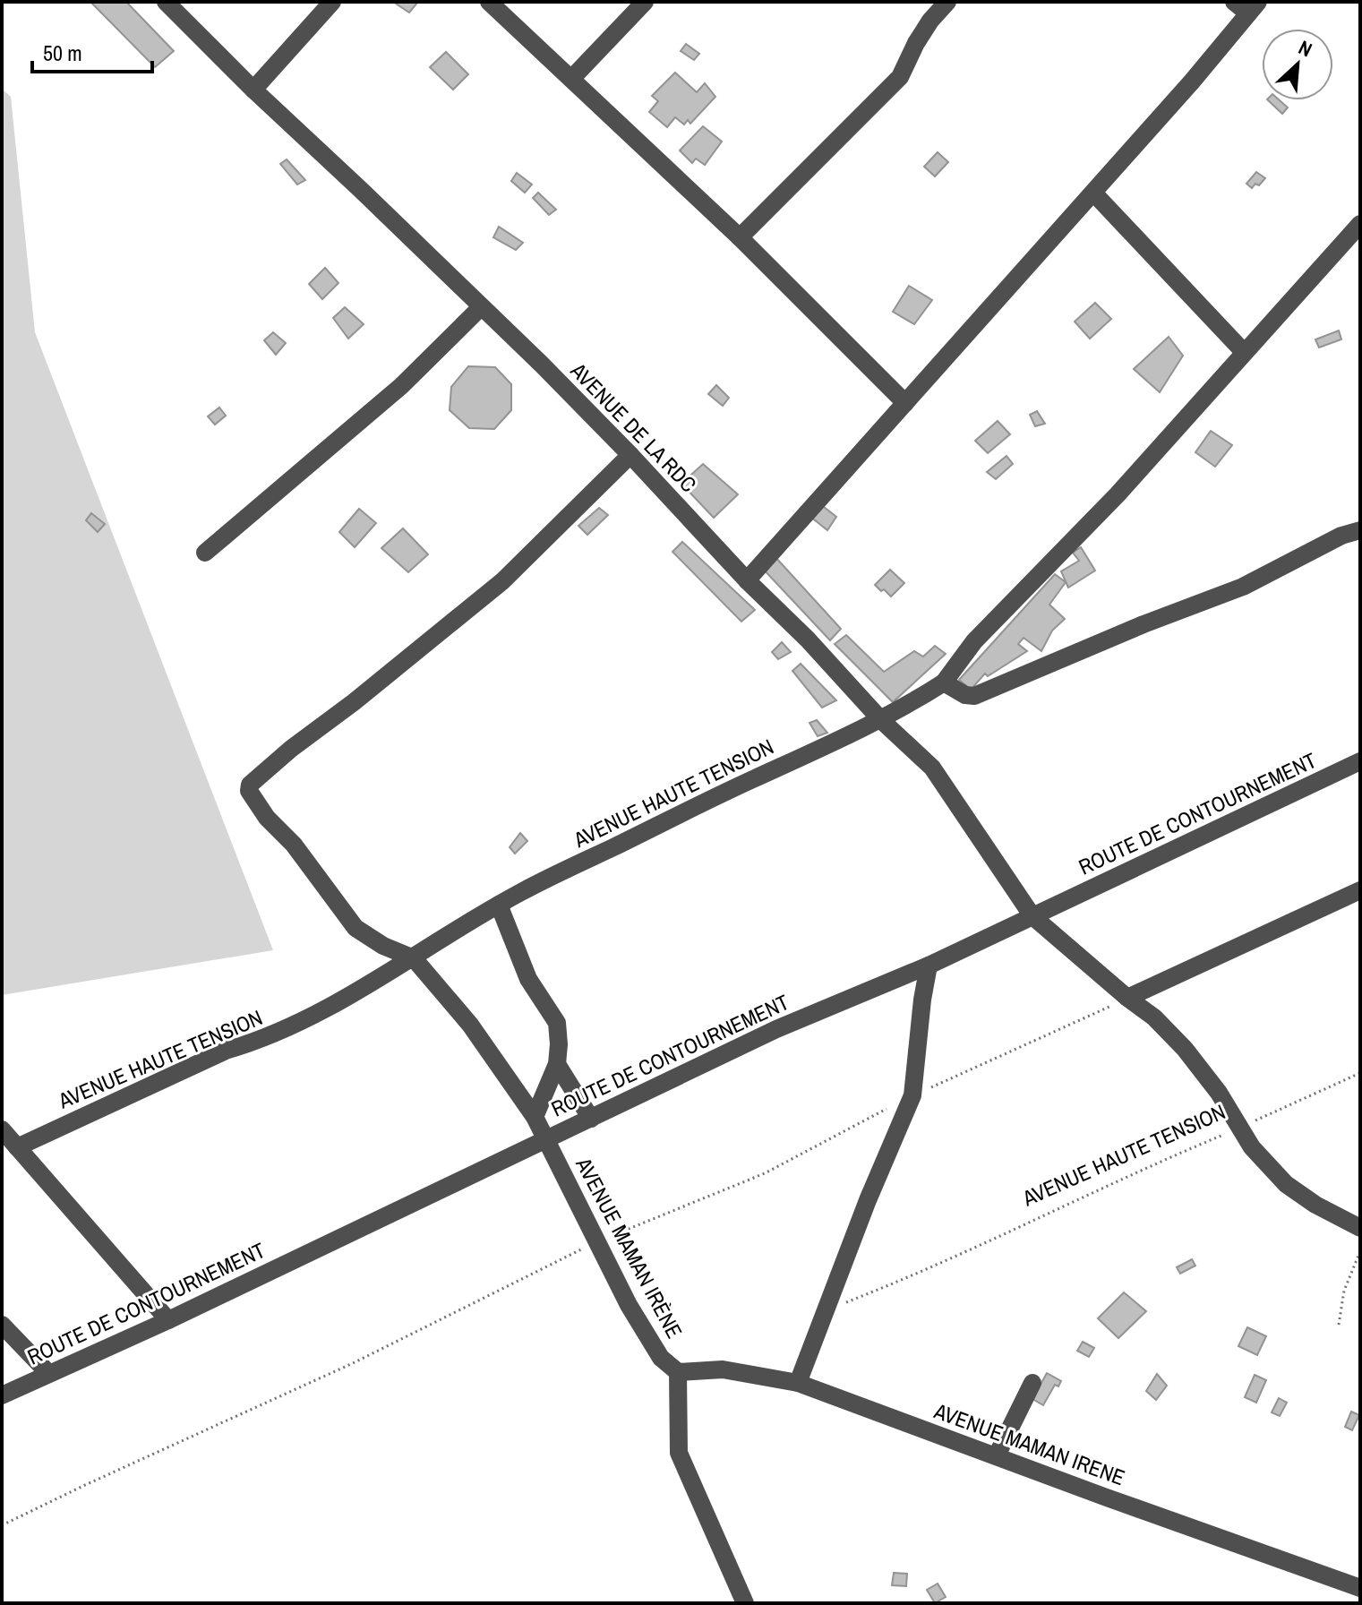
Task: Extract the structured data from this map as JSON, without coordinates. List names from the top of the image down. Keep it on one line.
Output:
{"streets":{"street":["AVENUE DE LA RDC","AVENUE HAUTE TENSION","ROUTE DE CONTOURNEMENT","AVENUE MAMAN IRÈNE","AVENUE MAMAN IRENE"]},"crossings":[["AVENUE DE LA RDC","AVENUE HAUTE TENSION"],["AVENUE DE LA RDC","ROUTE DE CONTOURNEMENT"],["AVENUE HAUTE TENSION","AVENUE MAMAN IRÈNE"],["ROUTE DE CONTOURNEMENT","AVENUE MAMAN IRÈNE"],["AVENUE MAMAN IRÈNE","AVENUE MAMAN IRENE"]],"scale_bar":"50 m","north":"top right"}
